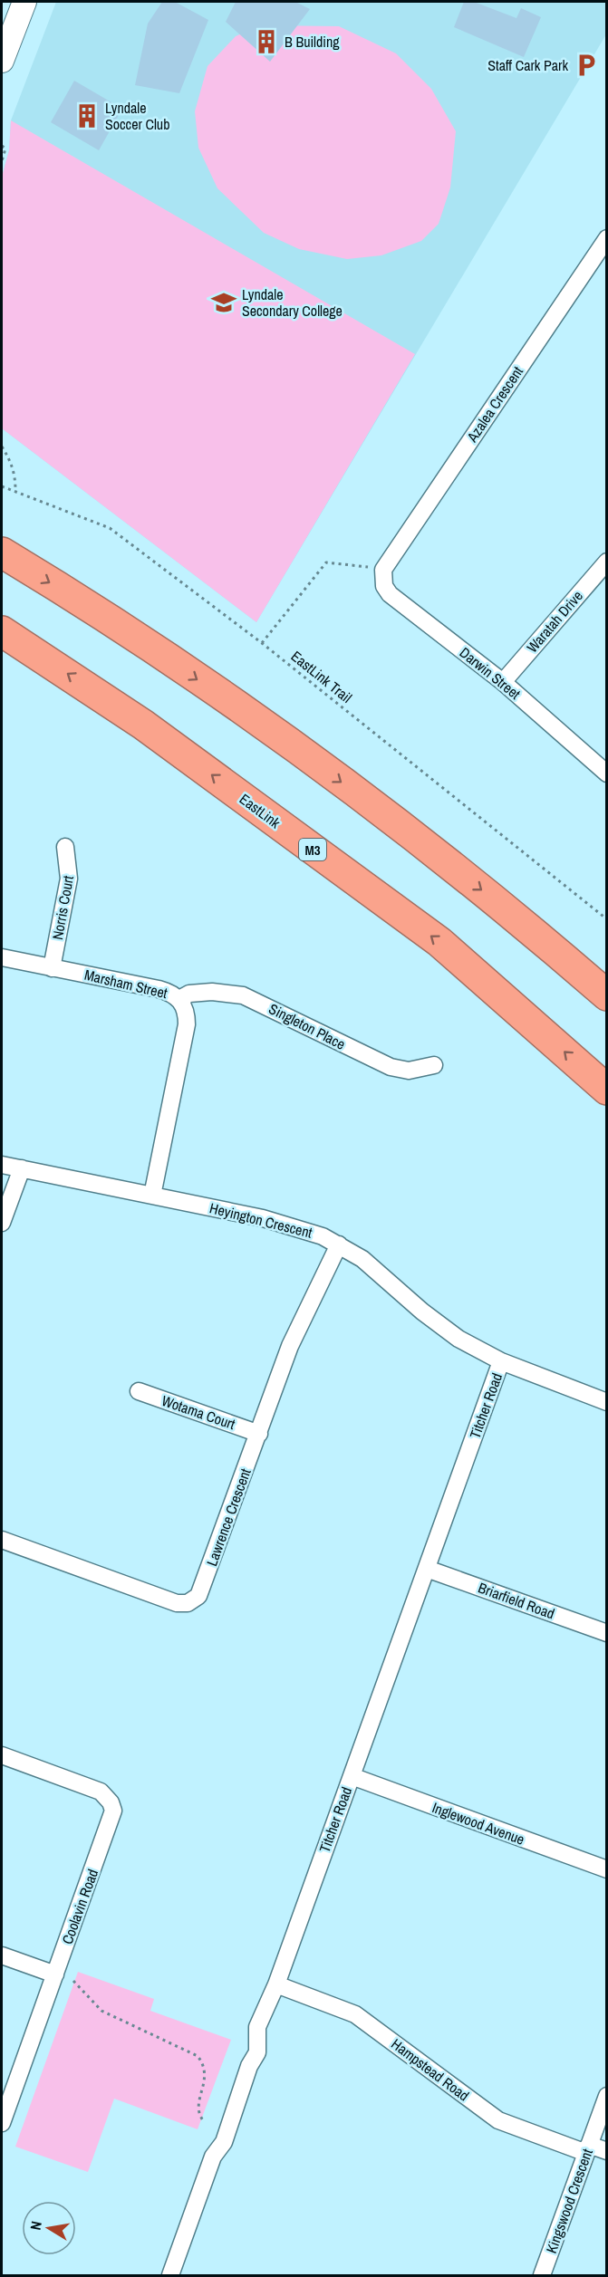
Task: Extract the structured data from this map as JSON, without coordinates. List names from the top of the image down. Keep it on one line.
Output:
{"streets":{"highway":["EastLink","M3"],"street":["Azalea Crescent","Waratah Drive","Darwin Street","Norris Court","Marsham Street","Singleton Place","Heyington Crescent","Titcher Road","Wotama Court","Lawrence Crescent","Briarfield Road","Inglewood Avenue","Coolavin Road","Hampstead Road","Kingswood Crescent"],"path":["EastLink Trail"]},"crossings":[["Azalea Crescent","Darwin Street"],["Waratah Drive","Darwin Street"],["Norris Court","Marsham Street"],["Marsham Street","Singleton Place"],["Marsham Street","Heyington Crescent"],["Heyington Crescent","Titcher Road"],["Heyington Crescent","Lawrence Crescent"],["Titcher Road","Briarfield Road"],["Titcher Road","Inglewood Avenue"],["Titcher Road","Hampstead Road"],["Wotama Court","Lawrence Crescent"],["Hampstead Road","Kingswood Crescent"]],"places":{"building":["B Building","Lyndale Soccer Club"],"parking":["Staff Cark Park"],"school or university":["Lyndale Secondary College"]},"north":"left"}
